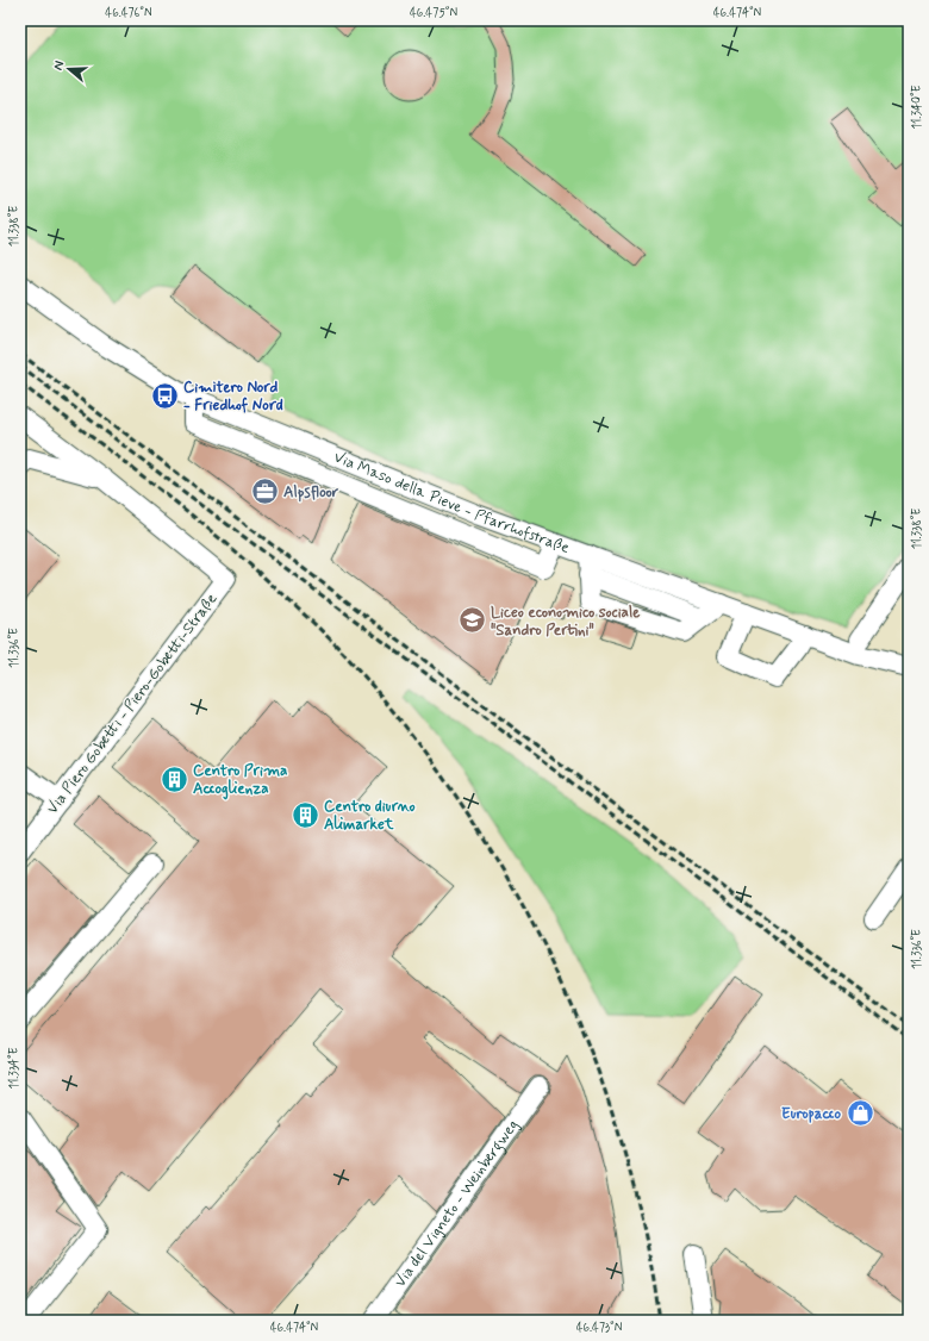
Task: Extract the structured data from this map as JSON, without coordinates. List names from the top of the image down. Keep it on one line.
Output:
{"streets":{"street":["Via Maso della Pieve - Pfarrhofstraße","Via Piero Gobetti - Piero-Gobetti-Straße","Via del Vigneto - Weinbergweg"]},"places":{"bus stop":["Cimitero Nord - Friedhof Nord"],"office":["Alpsfloor"],"school or university":["Liceo economico sociale \"Sandro Pertini\""],"building":["Centro Prima Accoglienza","Centro diurno Alimarket"],"shop":["Europacco"]},"north":"left","coordinates":["46.476°N","46.475°N","46.474°N","11.340°E","11.338°E","11.336°E","11.334°E","46.473°N"]}
